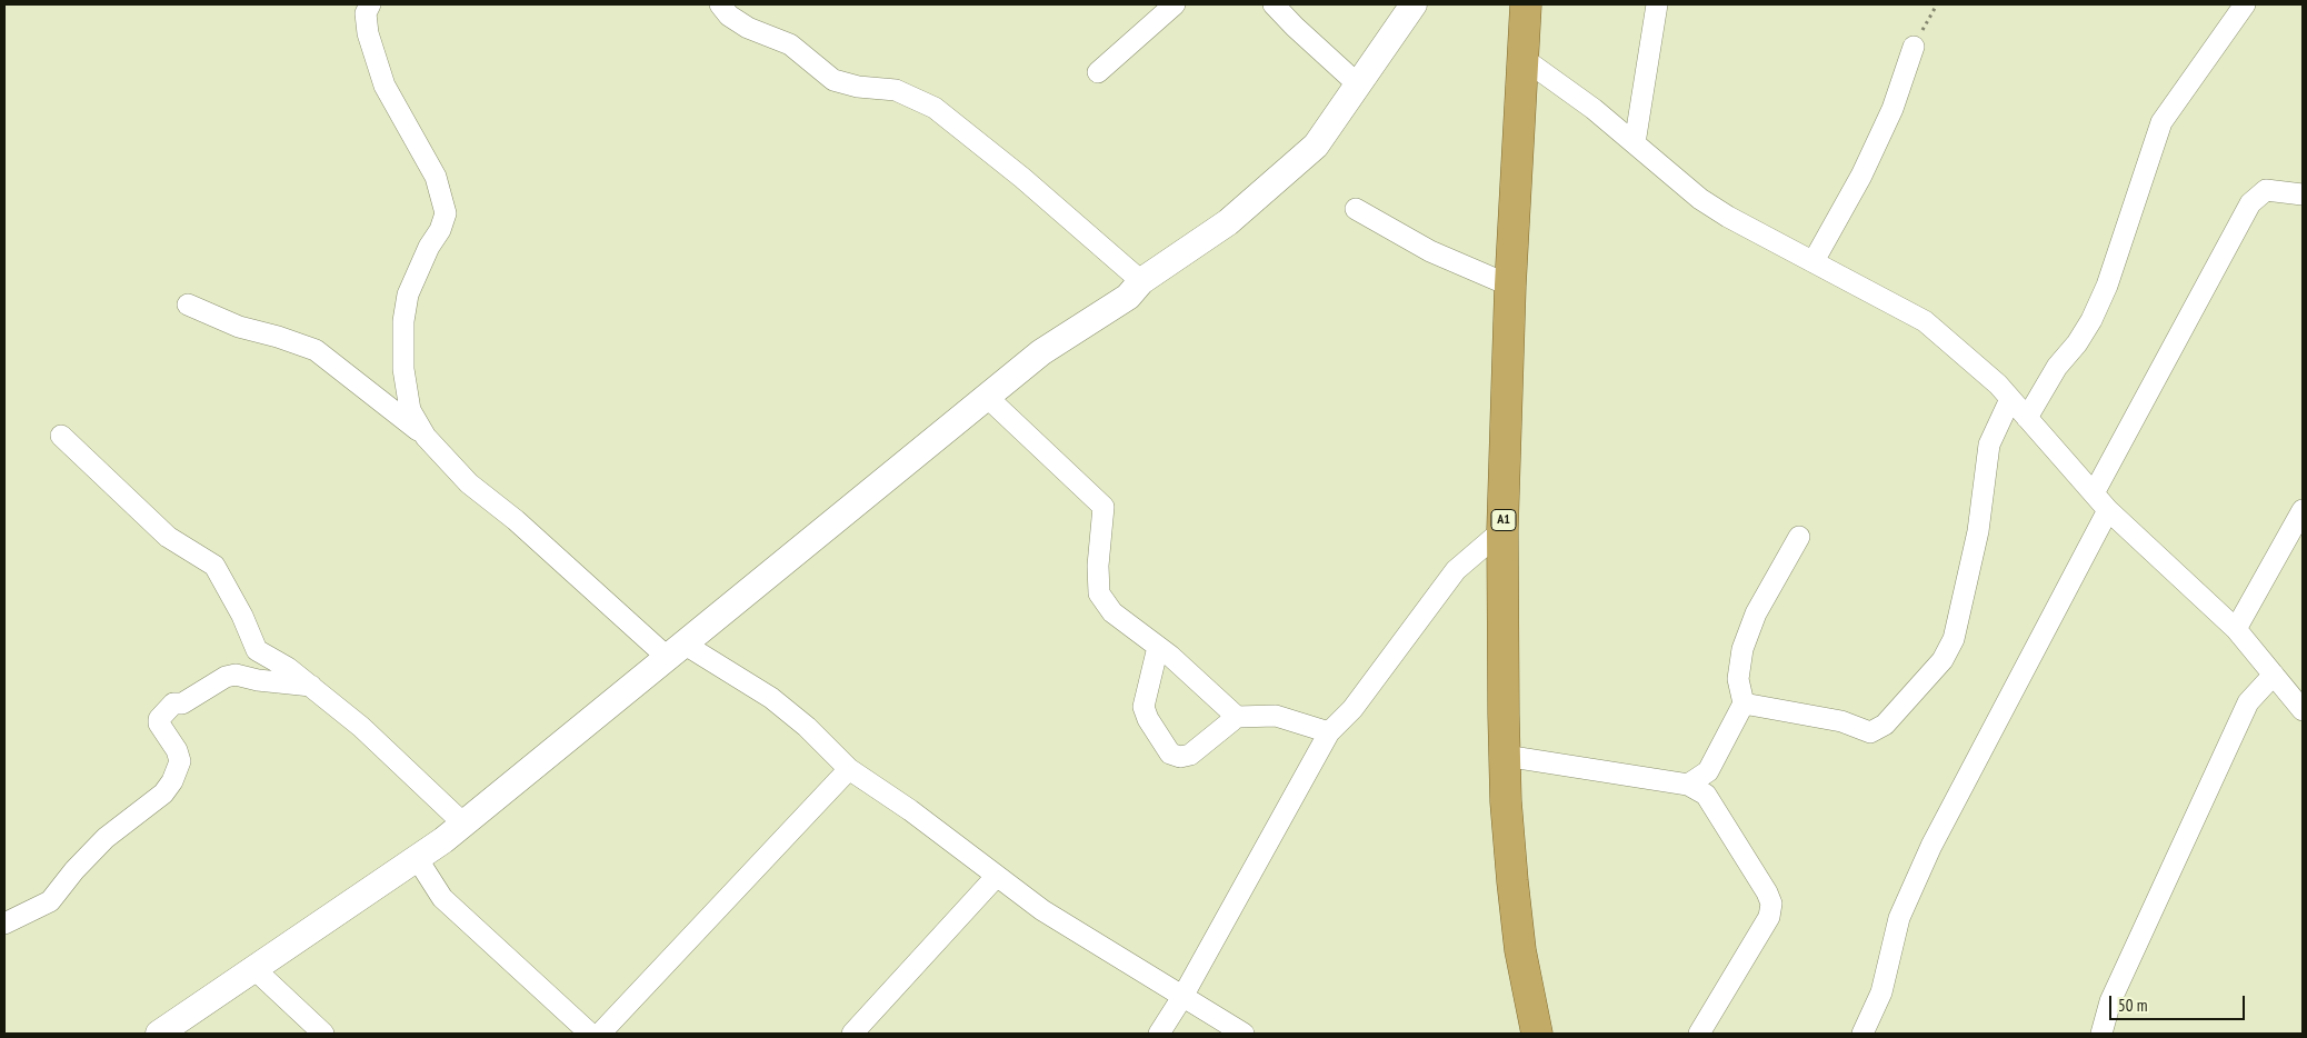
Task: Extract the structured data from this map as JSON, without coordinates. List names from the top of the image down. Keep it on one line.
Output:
{"streets":{"highway":["A1"]},"scale_bar":"50 m"}
